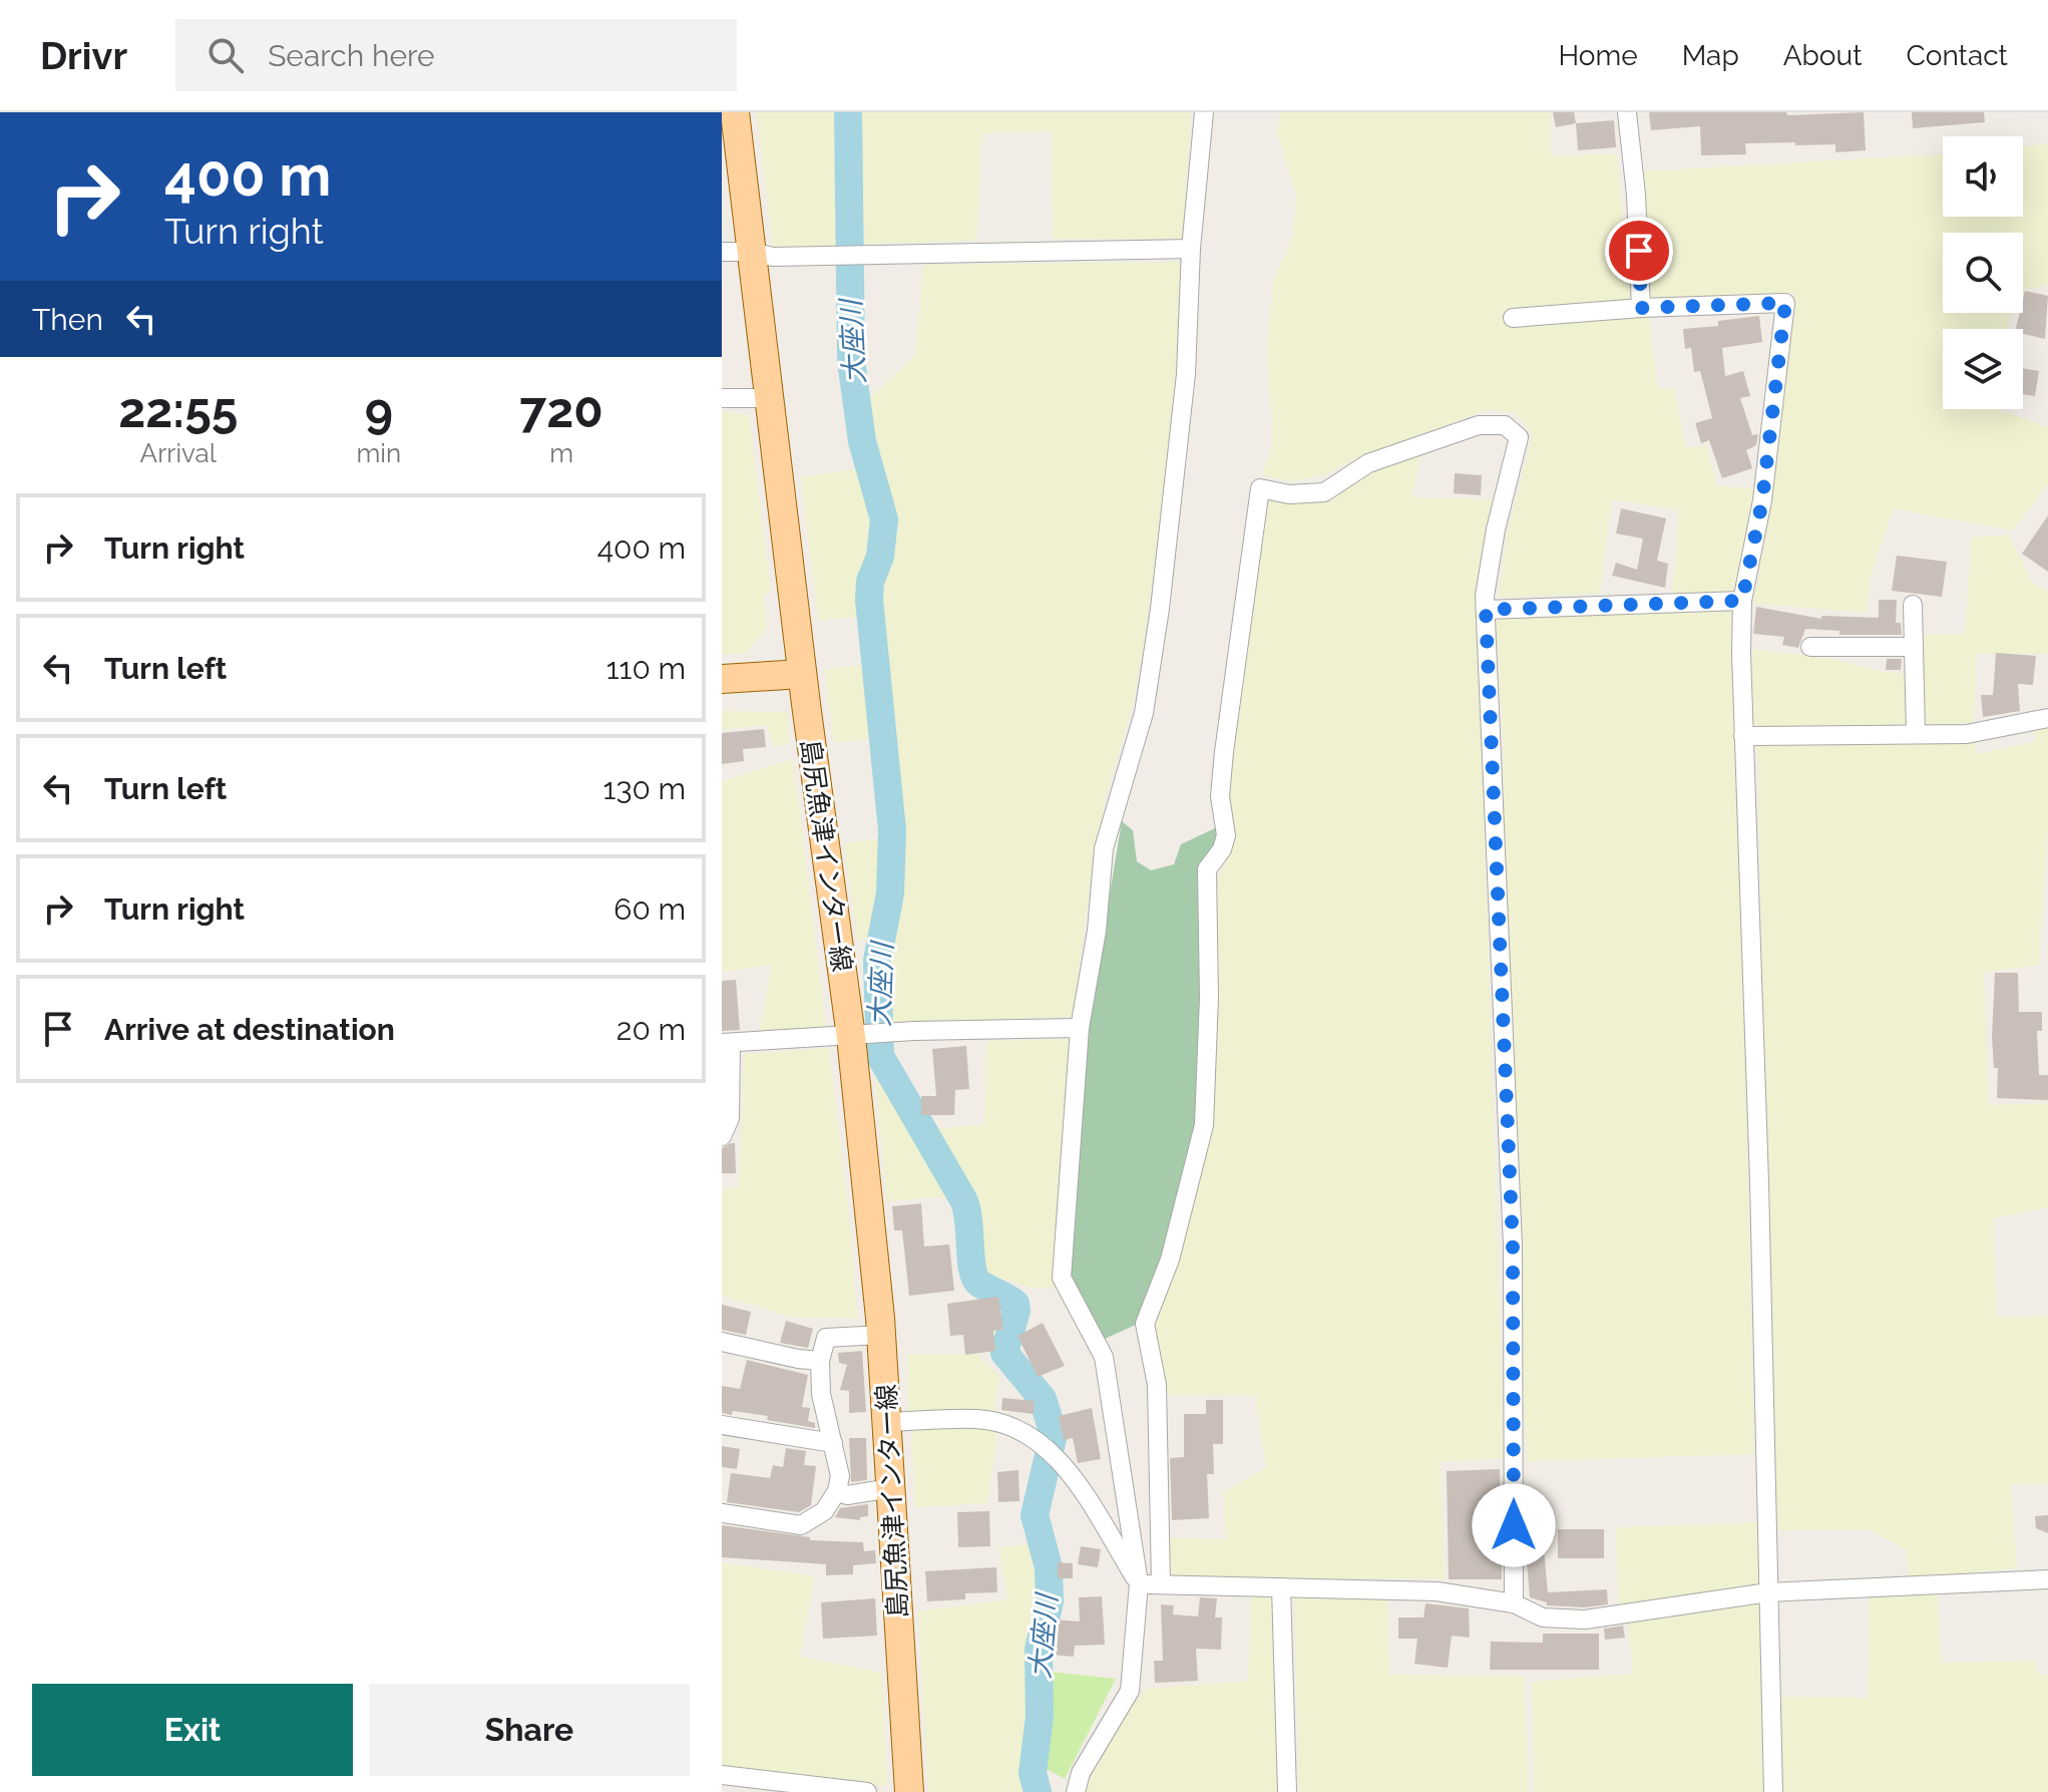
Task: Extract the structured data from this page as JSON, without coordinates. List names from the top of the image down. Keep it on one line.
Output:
{"streets":{"main road":["島尻魚津インター線"]},"water":["大座川"],"page":{"header":"Drivr","search":"Search here","nav":["Home","Map","About","Contact"],"turn":["400 m","Turn right"],"then":"Then","eta":["22:55","Arrival","9","min","720","m"],"list":[{"name":"Turn right","value":"400 m"},{"name":"Turn left","value":"110 m"},{"name":"Turn left","value":"130 m"},{"name":"Turn right","value":"60 m"},{"name":"Arrive at destination","value":"20 m"}],"buttons":["Exit","Share"]}}
